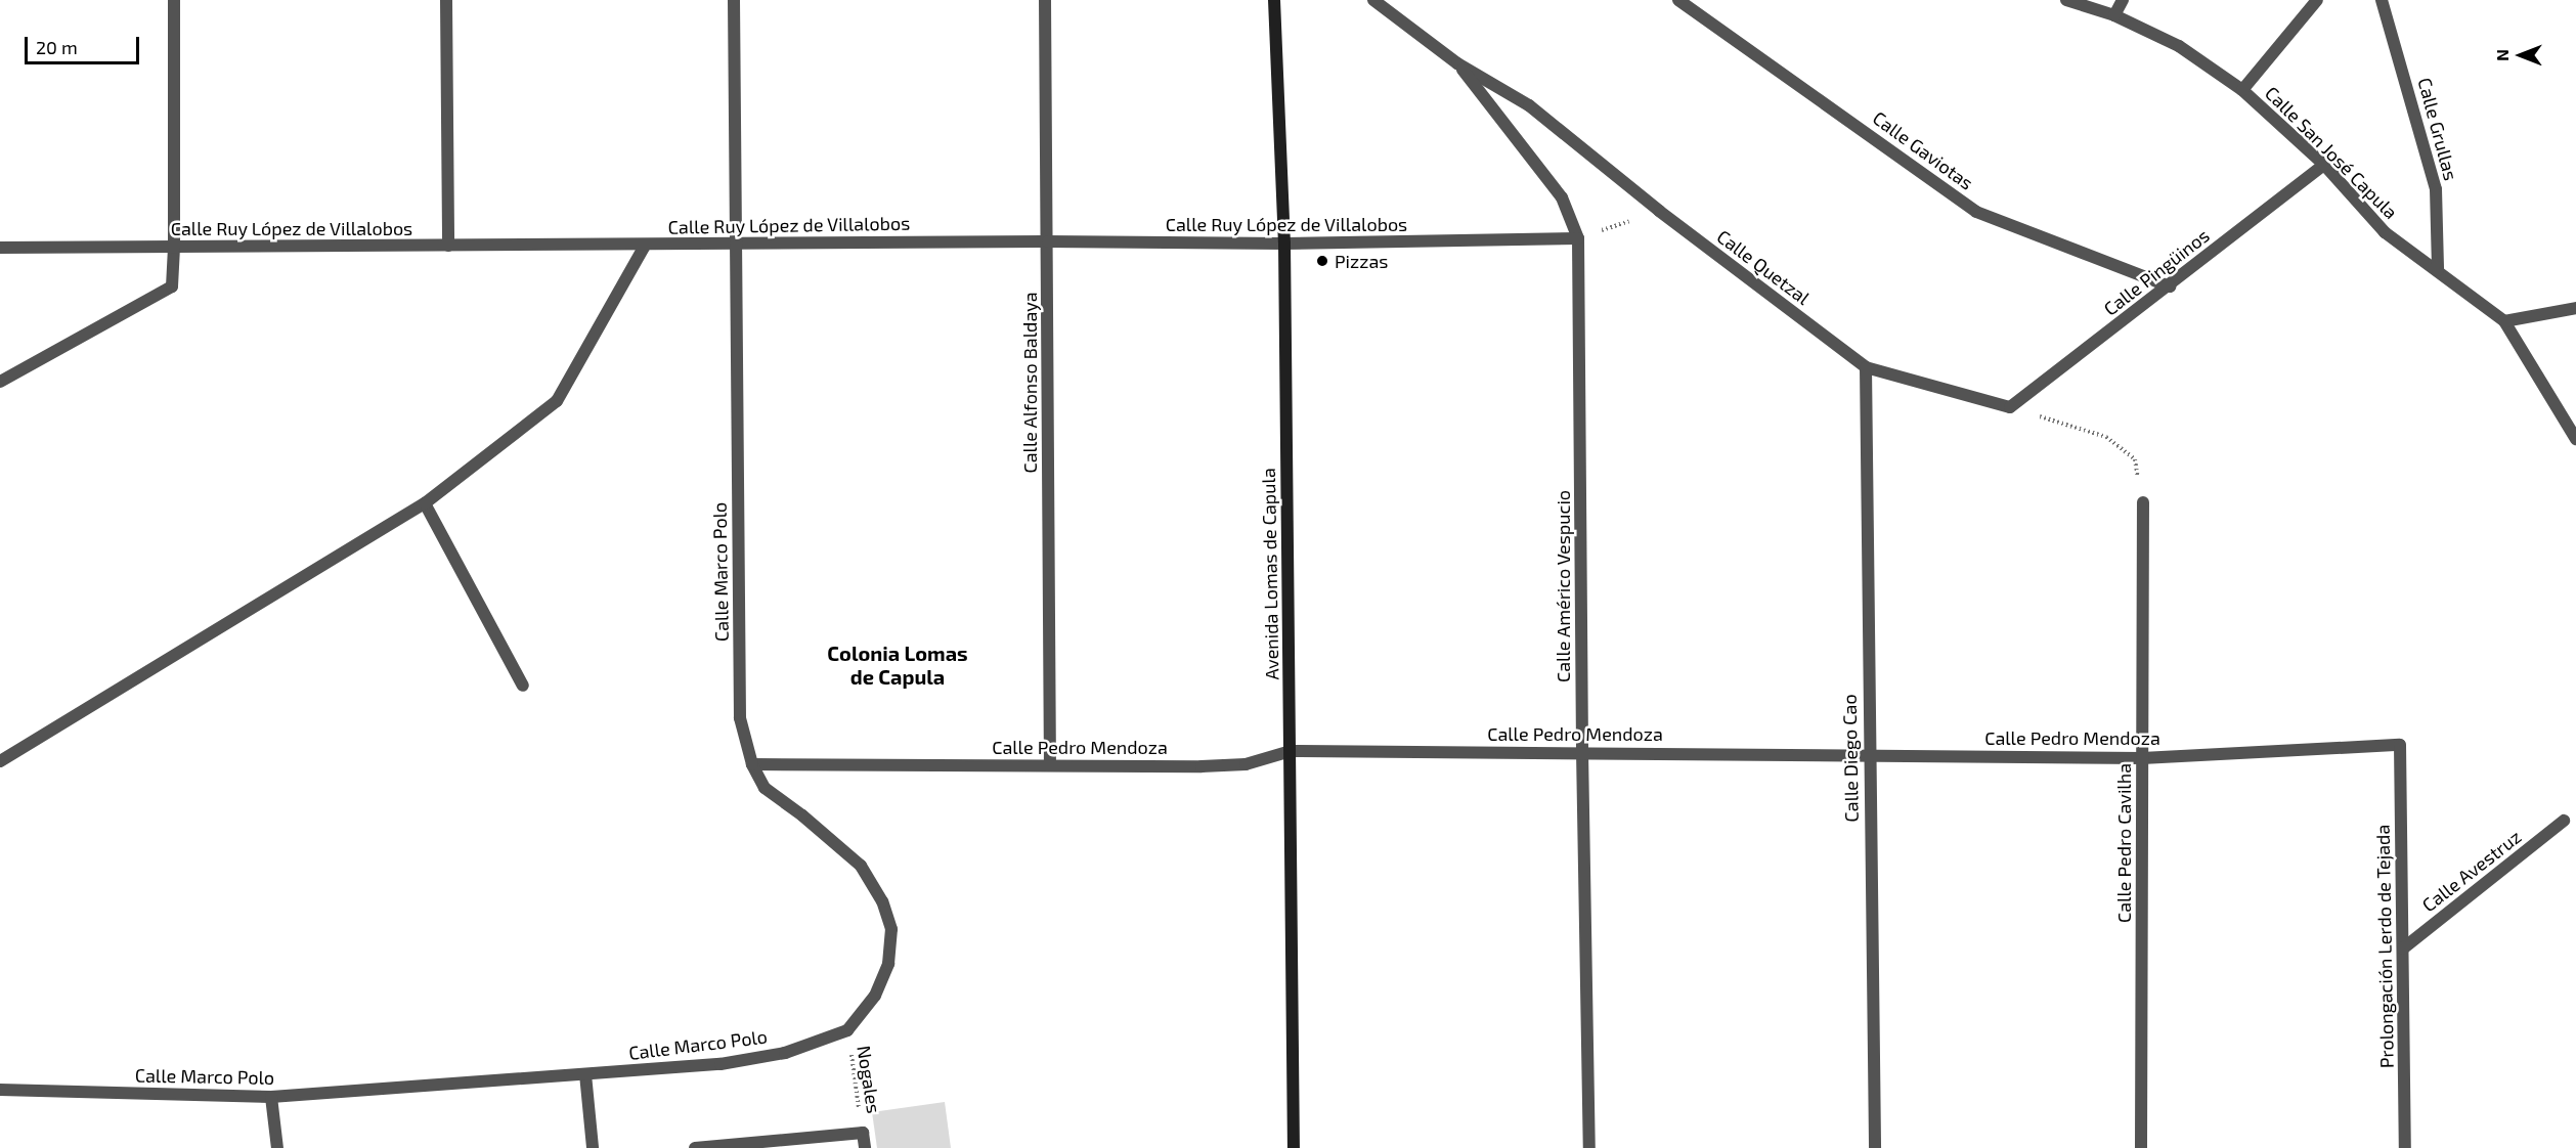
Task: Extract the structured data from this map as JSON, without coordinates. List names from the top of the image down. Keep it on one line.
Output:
{"streets":{"street":["Calle Grullas","Calle Gaviotas","Calle San José Capula","Calle Ruy López de Villalobos","Calle Quetzal","Calle Pingüinos","Calle Alfonso Baldaya","Calle Marco Polo","Avenida Lomas de Capula","Calle Américo Vespucio","Calle Pedro Mendoza","Calle Diego Cao","Calle Pedro Cavilha","Calle Avestruz","Prolongación Lerdo de Tejada"],"path":["Nogales"]},"crossings":[["Calle Grullas","Calle San José Capula"],["Calle Gaviotas","Calle Pingüinos"],["Calle San José Capula","Calle Pingüinos"],["Calle Ruy López de Villalobos","Calle Alfonso Baldaya"],["Calle Ruy López de Villalobos","Calle Marco Polo"],["Calle Ruy López de Villalobos","Avenida Lomas de Capula"],["Calle Ruy López de Villalobos","Calle Américo Vespucio"],["Calle Quetzal","Calle Pingüinos"],["Calle Quetzal","Calle Américo Vespucio"],["Calle Quetzal","Calle Diego Cao"],["Calle Alfonso Baldaya","Calle Pedro Mendoza"],["Calle Marco Polo","Calle Pedro Mendoza"],["Calle Marco Polo","Nogales"],["Avenida Lomas de Capula","Calle Pedro Mendoza"],["Calle Américo Vespucio","Calle Pedro Mendoza"],["Calle Pedro Mendoza","Calle Diego Cao"],["Calle Pedro Mendoza","Calle Pedro Cavilha"],["Calle Pedro Mendoza","Prolongación Lerdo de Tejada"],["Calle Avestruz","Prolongación Lerdo de Tejada"]],"districts":["Colonia Lomas de Capula"],"places":["Pizzas"],"scale_bar":"20 m","north":"left"}
